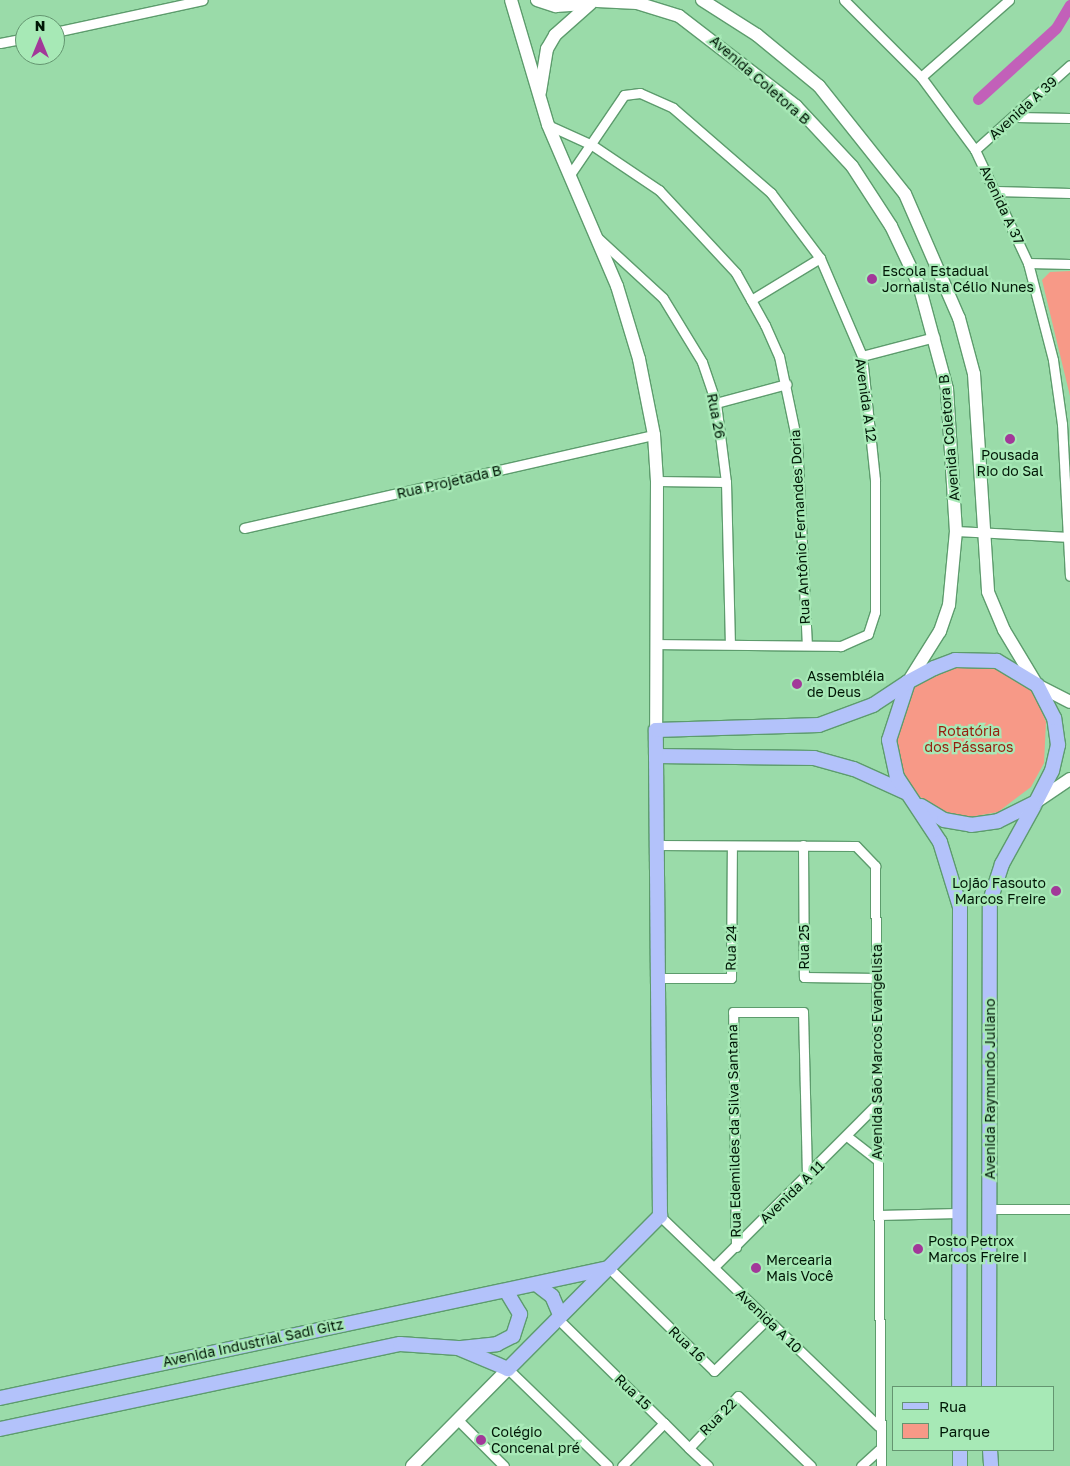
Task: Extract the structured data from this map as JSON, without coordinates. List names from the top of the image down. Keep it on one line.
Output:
{"streets":{"main road":["Avenida Coletora B","Avenida Raymundo Juliano","Avenida Industrial Sadi Gitz"],"street":["Avenida A 39","Avenida A 37","Avenida A 12","Rua 26","Rua Projetada B","Rua Antônio Fernandes Doria","Rua 25","Rua 24","Avenida São Marcos Evangelista","Rua Edemildes da Silva Santana","Avenida A 11","Avenida A 10","Rua 16","Rua 15","Rua 22"]},"crossings":[["Avenida Coletora B","Avenida Raymundo Juliano"],["Avenida A 39","Avenida A 37"],["Avenida A 12","Rua 26"],["Avenida A 12","Rua Antônio Fernandes Doria"],["Rua 25","Avenida São Marcos Evangelista"],["Rua 24","Avenida São Marcos Evangelista"],["Avenida São Marcos Evangelista","Avenida A 11"],["Avenida São Marcos Evangelista","Avenida A 10"],["Rua Edemildes da Silva Santana","Avenida A 11"],["Avenida A 11","Avenida A 10"],["Avenida A 10","Rua 16"],["Avenida Industrial Sadi Gitz","Rua 16"],["Rua 15","Rua 22"]],"parks":["Rotatória dos Pássaros"],"places":["Escola Estadual Jornalista Célio Nunes","Pousada Rio do Sal","Assembléia de Deus","Lojão Fasouto Marcos Freire","Posto Petrox Marcos Freire I","Mercearia Mais Você","Colégio Concenal pré"],"legend":["Rua","Parque"],"north":"top"}
